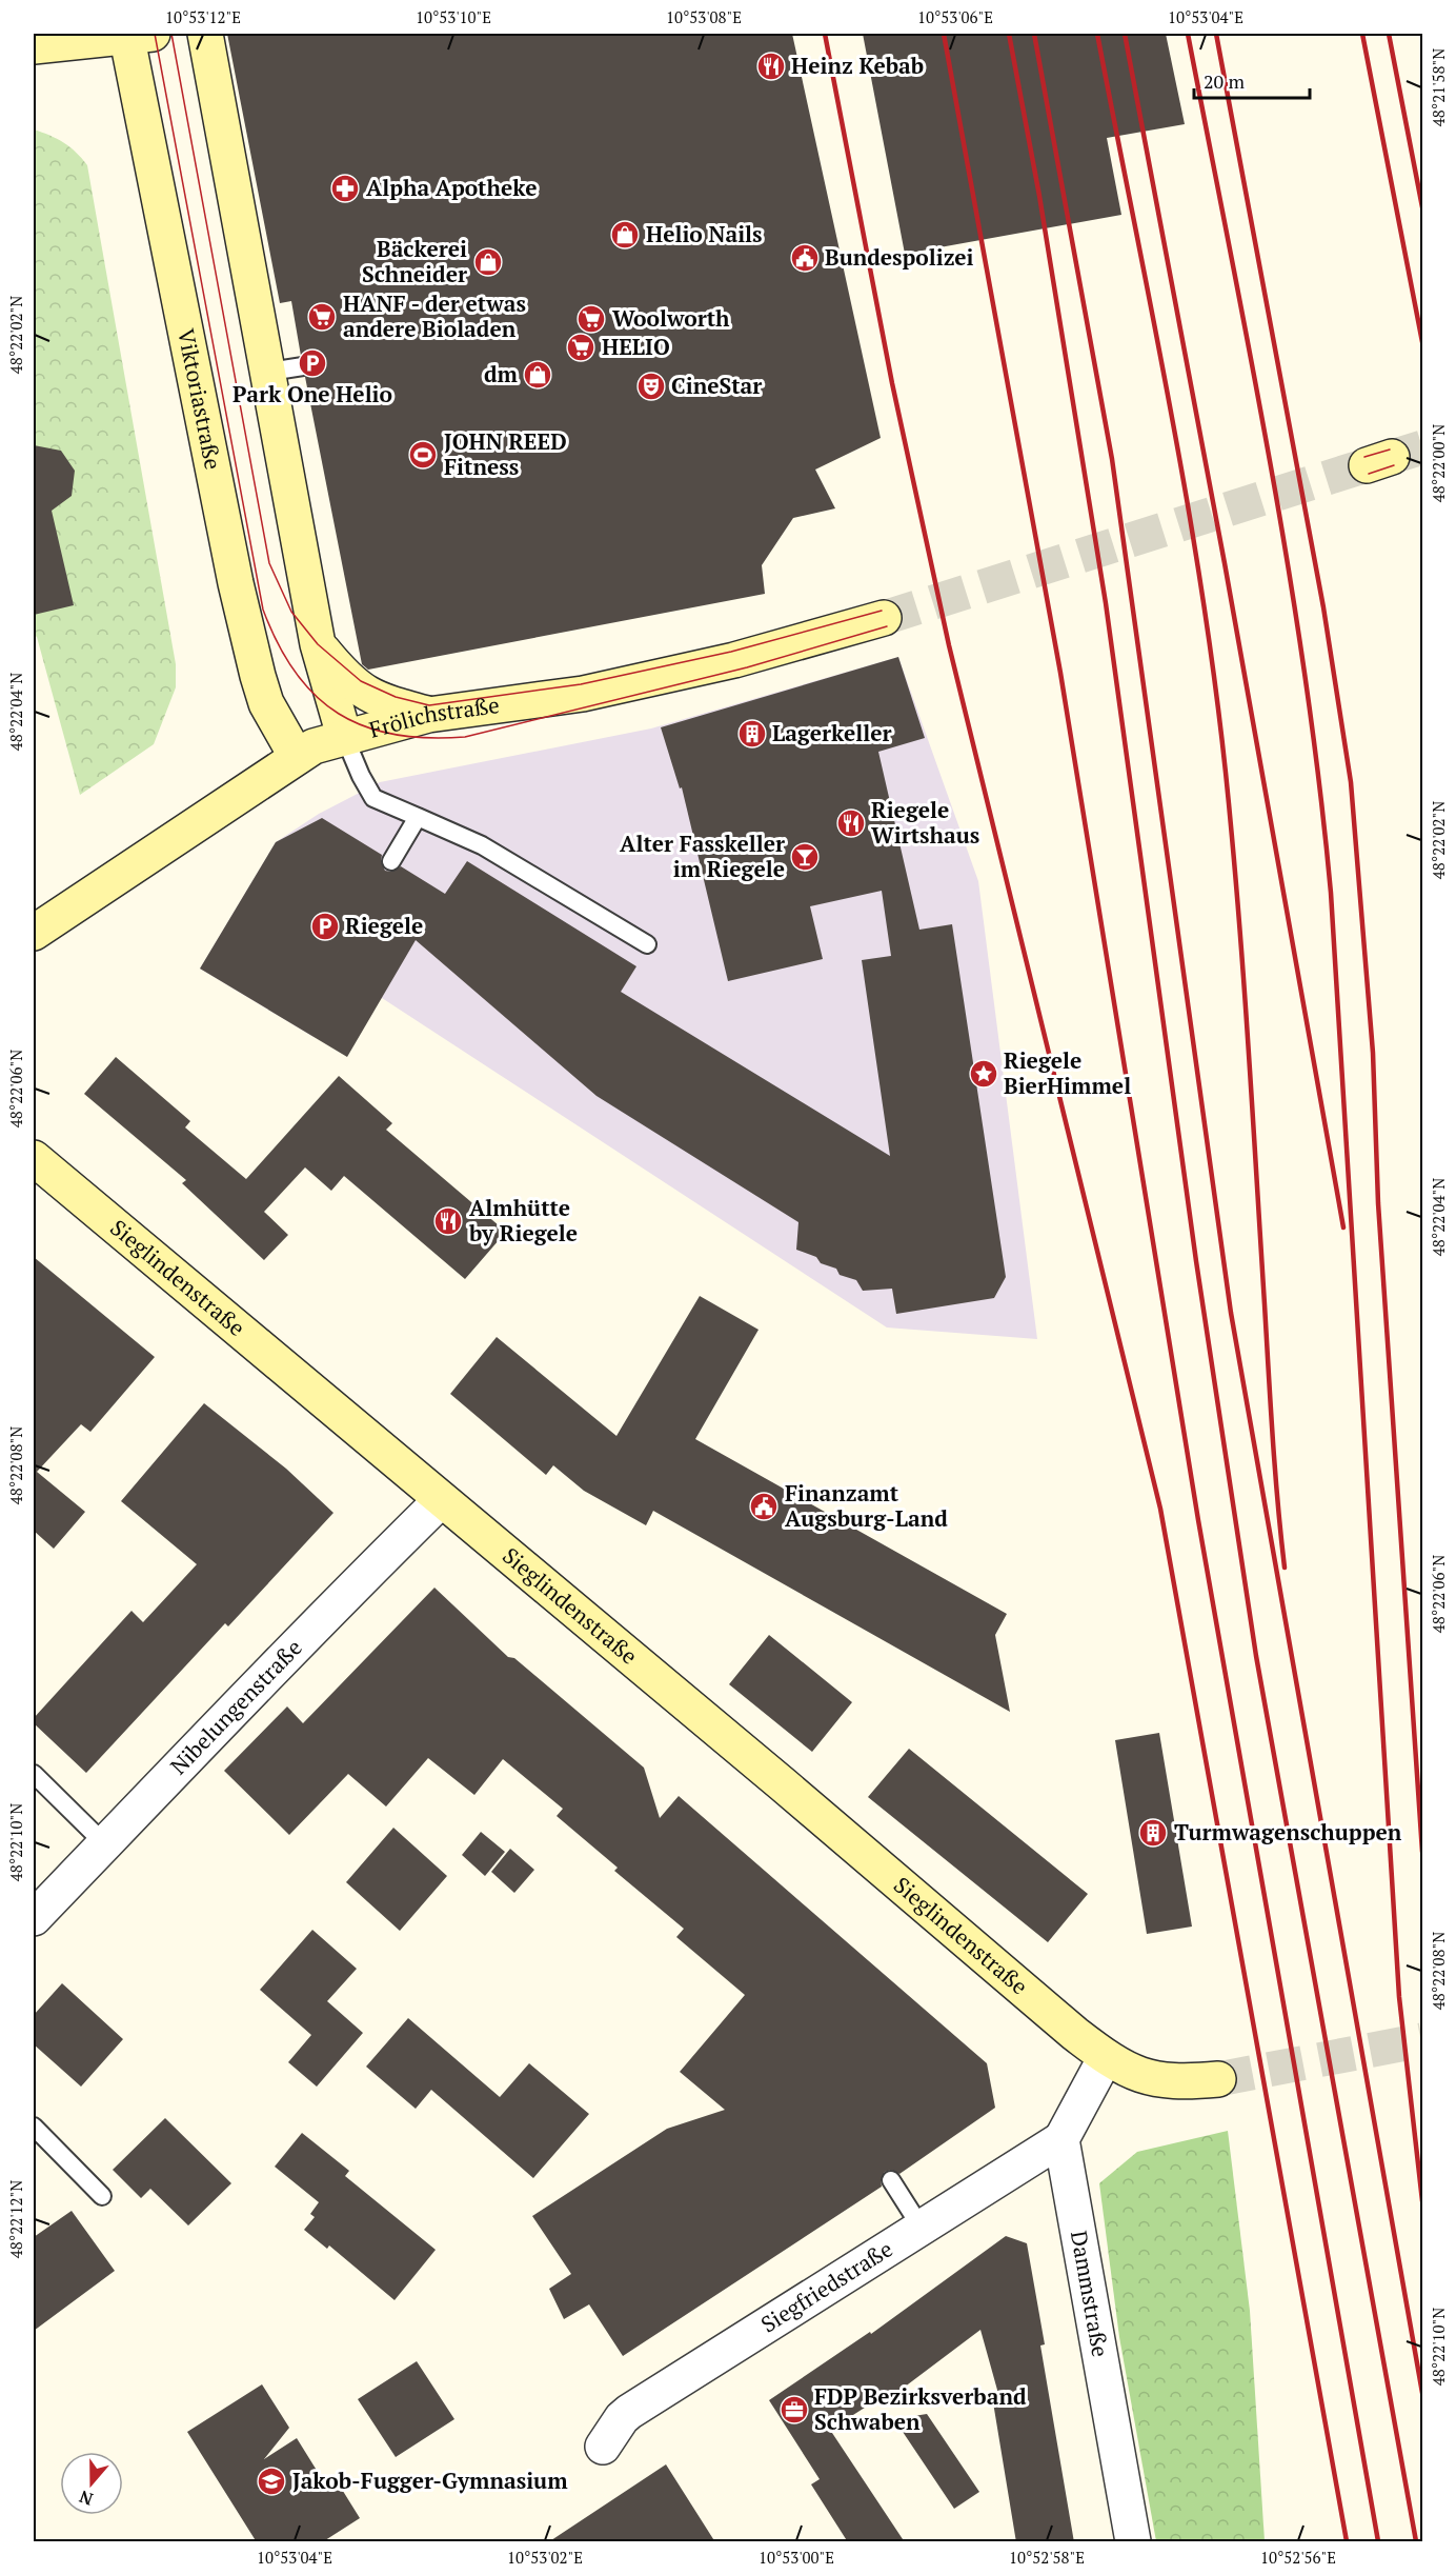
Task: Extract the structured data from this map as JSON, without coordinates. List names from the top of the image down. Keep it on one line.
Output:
{"streets":{"street":["Viktoriastraße","Frölichstraße","Sieglindenstraße","Nibelungenstraße","Siegfriedstraße","Dammstraße"]},"crossings":[["Viktoriastraße","Frölichstraße"],["Sieglindenstraße","Nibelungenstraße"],["Siegfriedstraße","Dammstraße"]],"places":{"restaurant":["Heinz Kebab","Riegele Wirtshaus","Almhütte by Riegele"],"pharmacy":["Alpha Apotheke"],"shop":["Helio Nails","Bäckerei Schneider","dm"],"public building":["Bundespolizei","Finanzamt Augsburg-Land"],"supermarket":["HANF - der etwas andere Bioladen","Woolworth","HELIO"],"parking":["Park One Helio","Riegele"],"theatre":["CineStar"],"sports":["JOHN REED Fitness"],"building":["Lagerkeller","Turmwagenschuppen"],"bar":["Alter Fasskeller im Riegele"],"place":["Riegele BierHimmel"],"office":["FDP Bezirksverband Schwaben"],"school or university":["Jakob-Fugger-Gymnasium"]},"scale_bar":"20 m","north":"bottom","coordinates":["10°53'12\"E","10°53'10\"E","10°53'08\"E","10°53'06\"E","10°53'04\"E","48°21'58\"N","48°22'02\"N","48°22'00\"N","48°22'04\"N","48°22'06\"N","48°22'08\"N","48°22'10\"N","48°22'12\"N","10°53'02\"E","10°53'00\"E","10°52'58\"E","10°52'56\"E"]}
